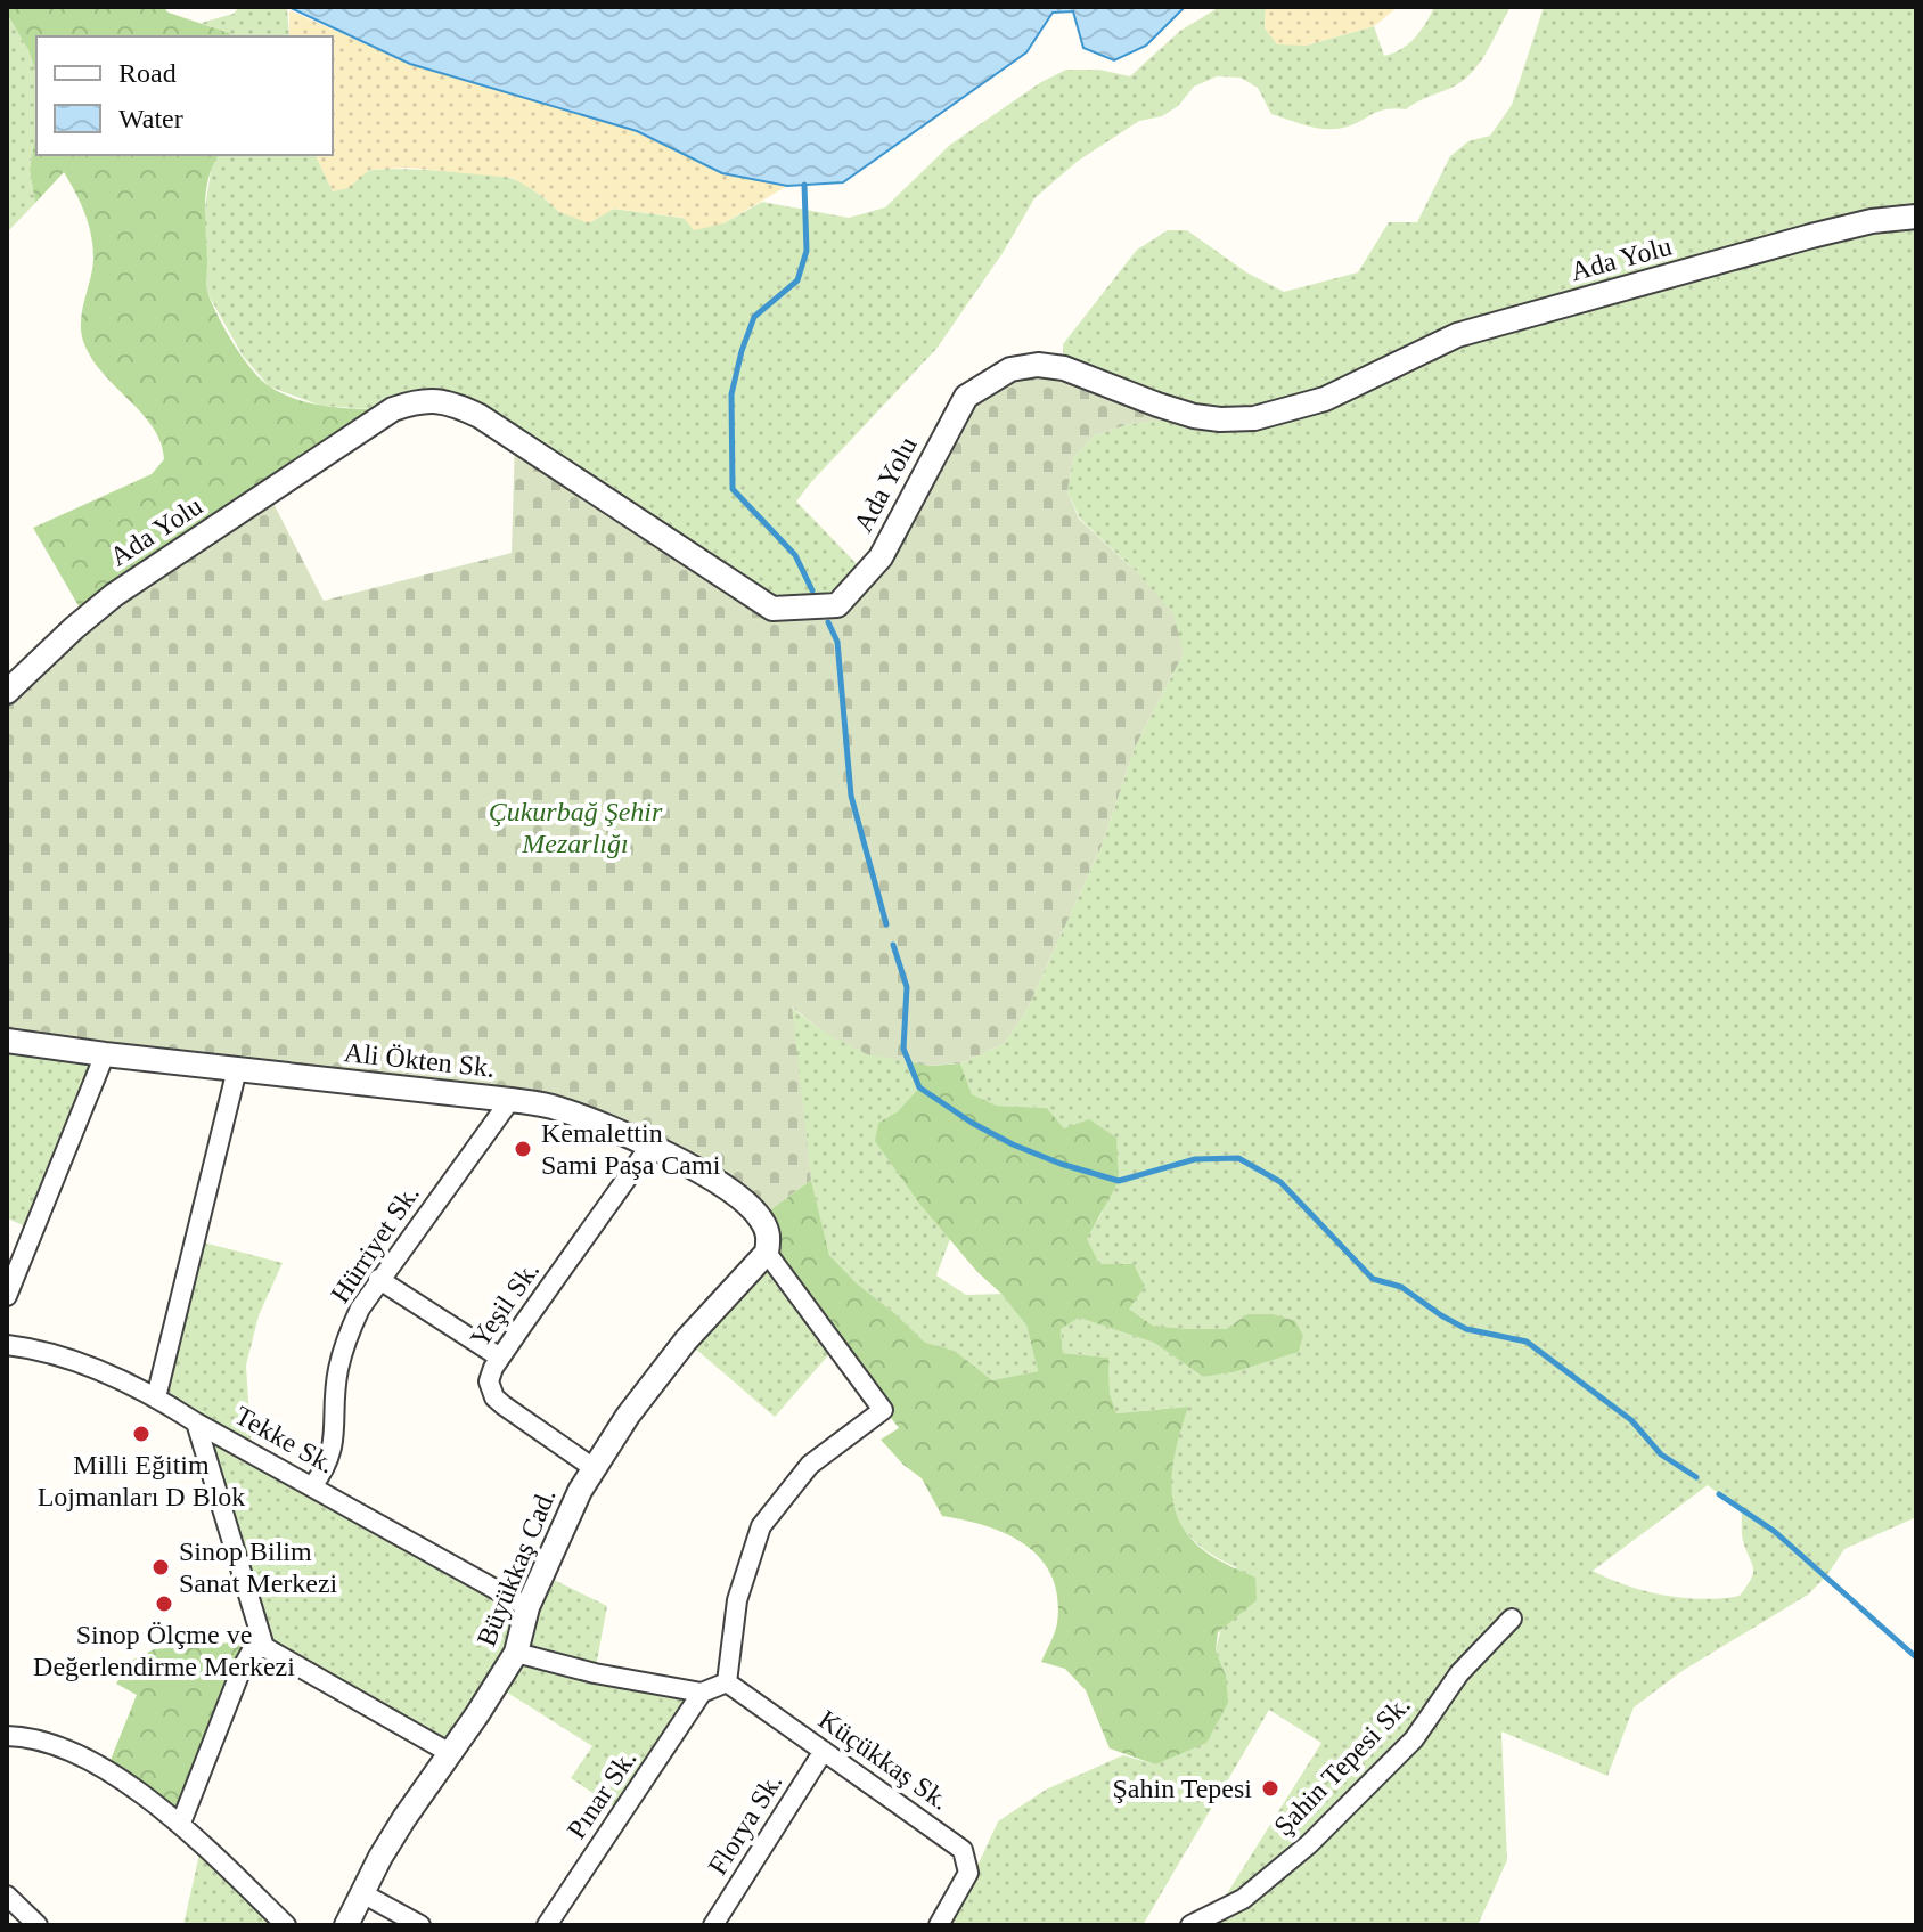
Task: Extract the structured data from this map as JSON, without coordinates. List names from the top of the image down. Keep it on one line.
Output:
{"streets":{"street":["Ada Yolu","Ali Ökten Sk.","Hürriyet Sk.","Yeşil Sk.","Tekke Sk.","Büyükkaş Cad.","Küçükkaş Sk.","Şahin Tepesi Sk.","Pınar Sk.","Florya Sk."]},"crossings":[["Ali Ökten Sk.","Hürriyet Sk."],["Ali Ökten Sk.","Yeşil Sk."],["Ali Ökten Sk.","Büyükkaş Cad."],["Hürriyet Sk.","Tekke Sk."],["Yeşil Sk.","Büyükkaş Cad."],["Tekke Sk.","Büyükkaş Cad."],["Küçükkaş Sk.","Florya Sk."]],"parks":["Çukurbağ Şehir Mezarlığı"],"places":["Kemalettin Sami Paşa Cami","Milli Eğitim Lojmanları D Blok","Sinop Bilim Sanat Merkezi","Sinop Ölçme ve Değerlendirme Merkezi","Şahin Tepesi"],"legend":["Road","Water"]}
